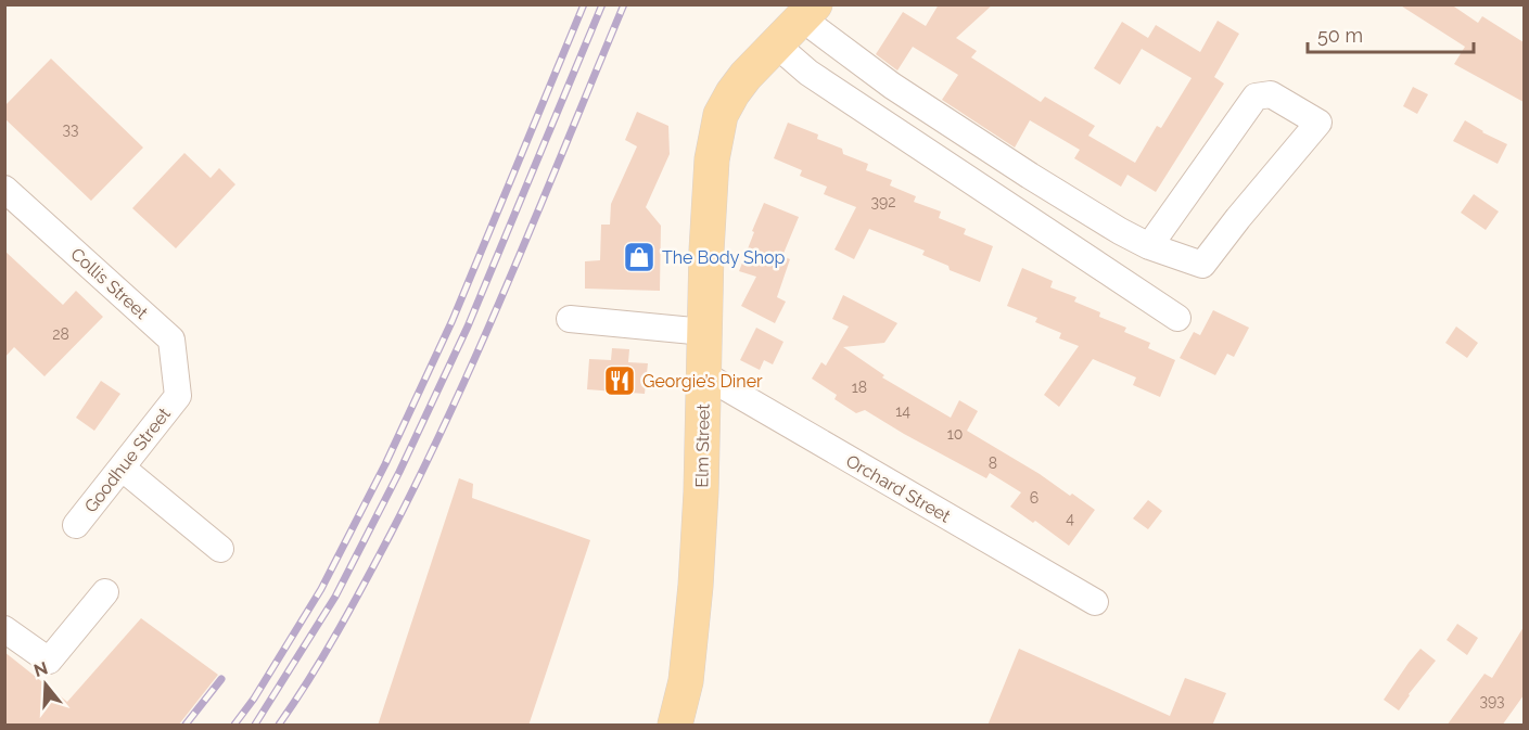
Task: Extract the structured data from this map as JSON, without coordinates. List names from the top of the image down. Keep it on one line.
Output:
{"streets":{"main road":["Elm Street"],"street":["Collis Street","Goodhue Street","Orchard Street"]},"crossings":[["Collis Street","Goodhue Street"],["Elm Street","Orchard Street"]],"places":{"shop":["The Body Shop"],"restaurant":["Georgie’s Diner"]},"house_numbers":["33","392","28","18","14","10","8","6","4","393"],"scale_bar":"50 m","north":"top"}
